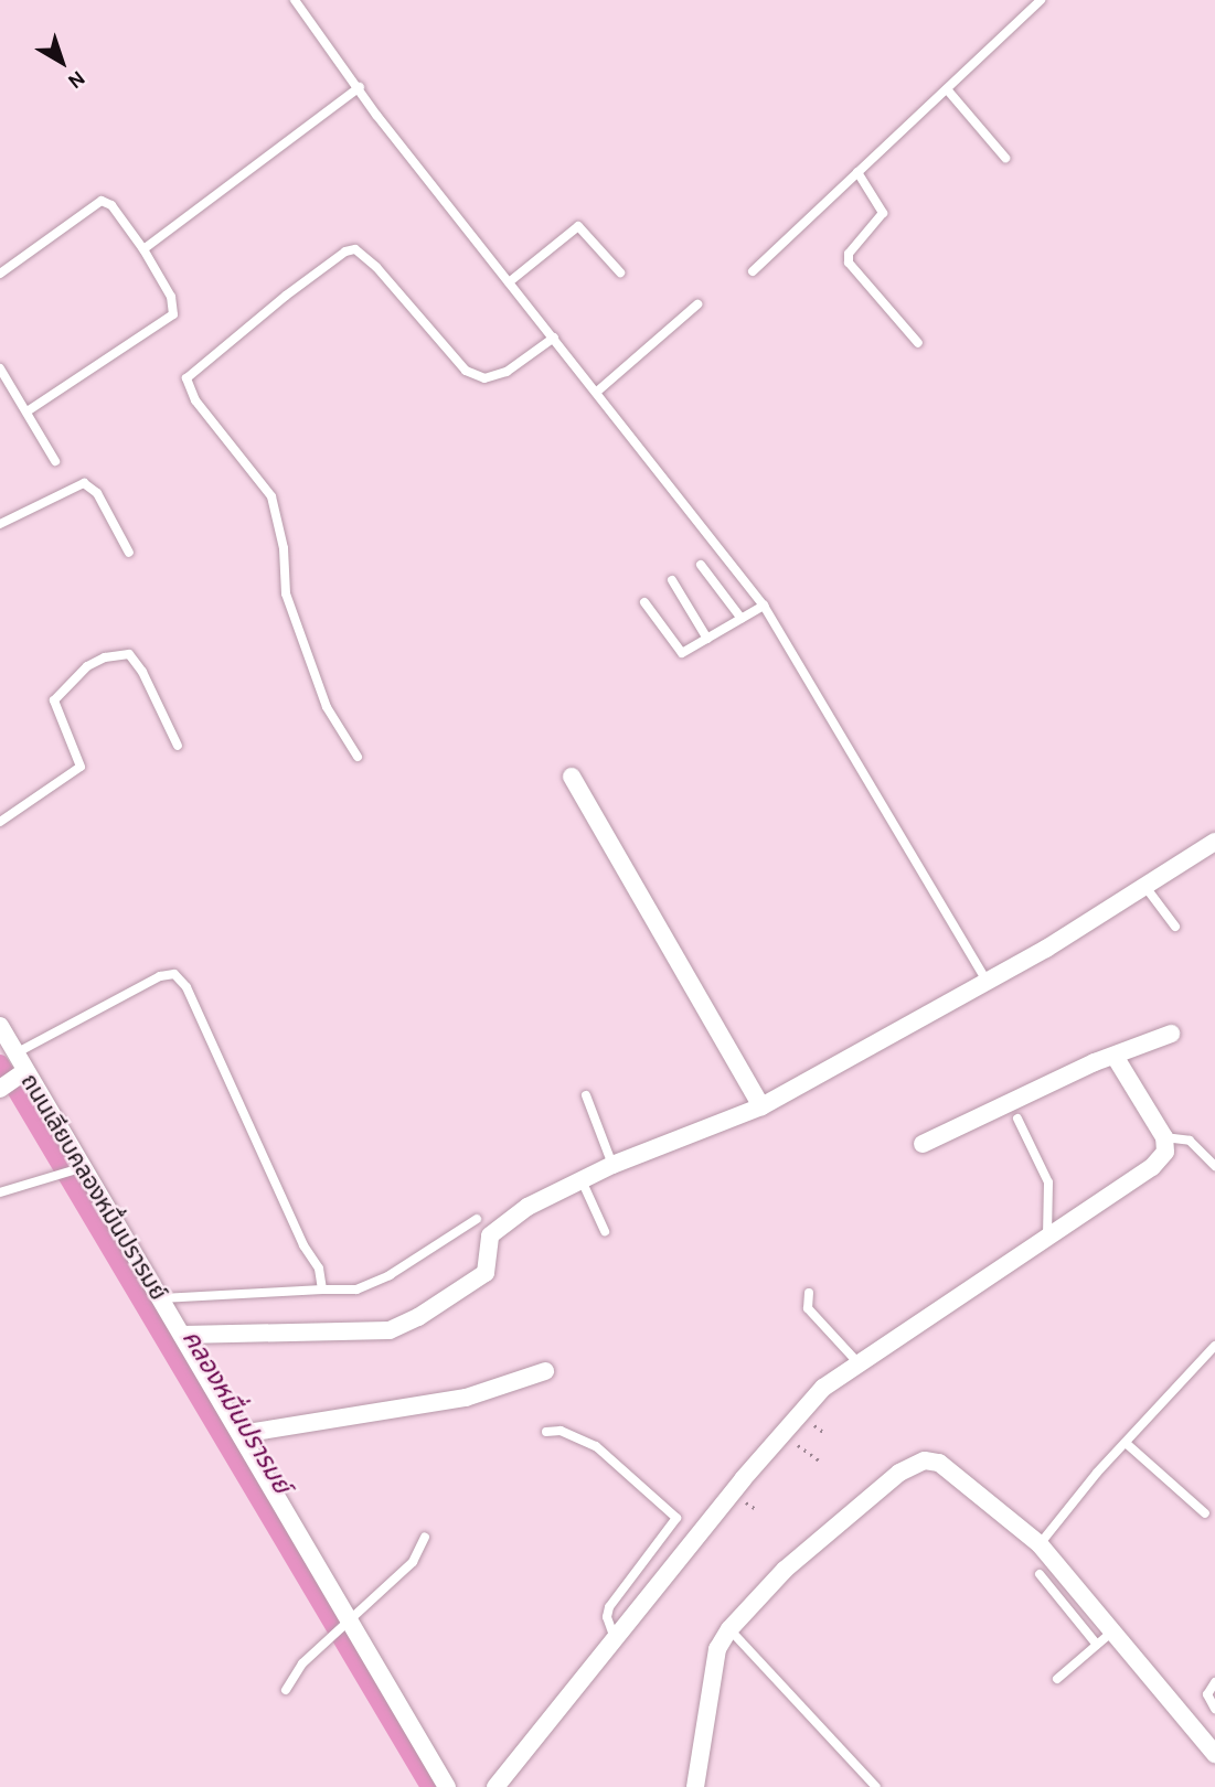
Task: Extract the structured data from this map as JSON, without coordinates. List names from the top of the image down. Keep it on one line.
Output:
{"streets":{"street":["ถนนเลียบคลองหมื่นปรารมย์"]},"water":["คลองหมื่นปรารมย์"],"north":"bottom right"}
